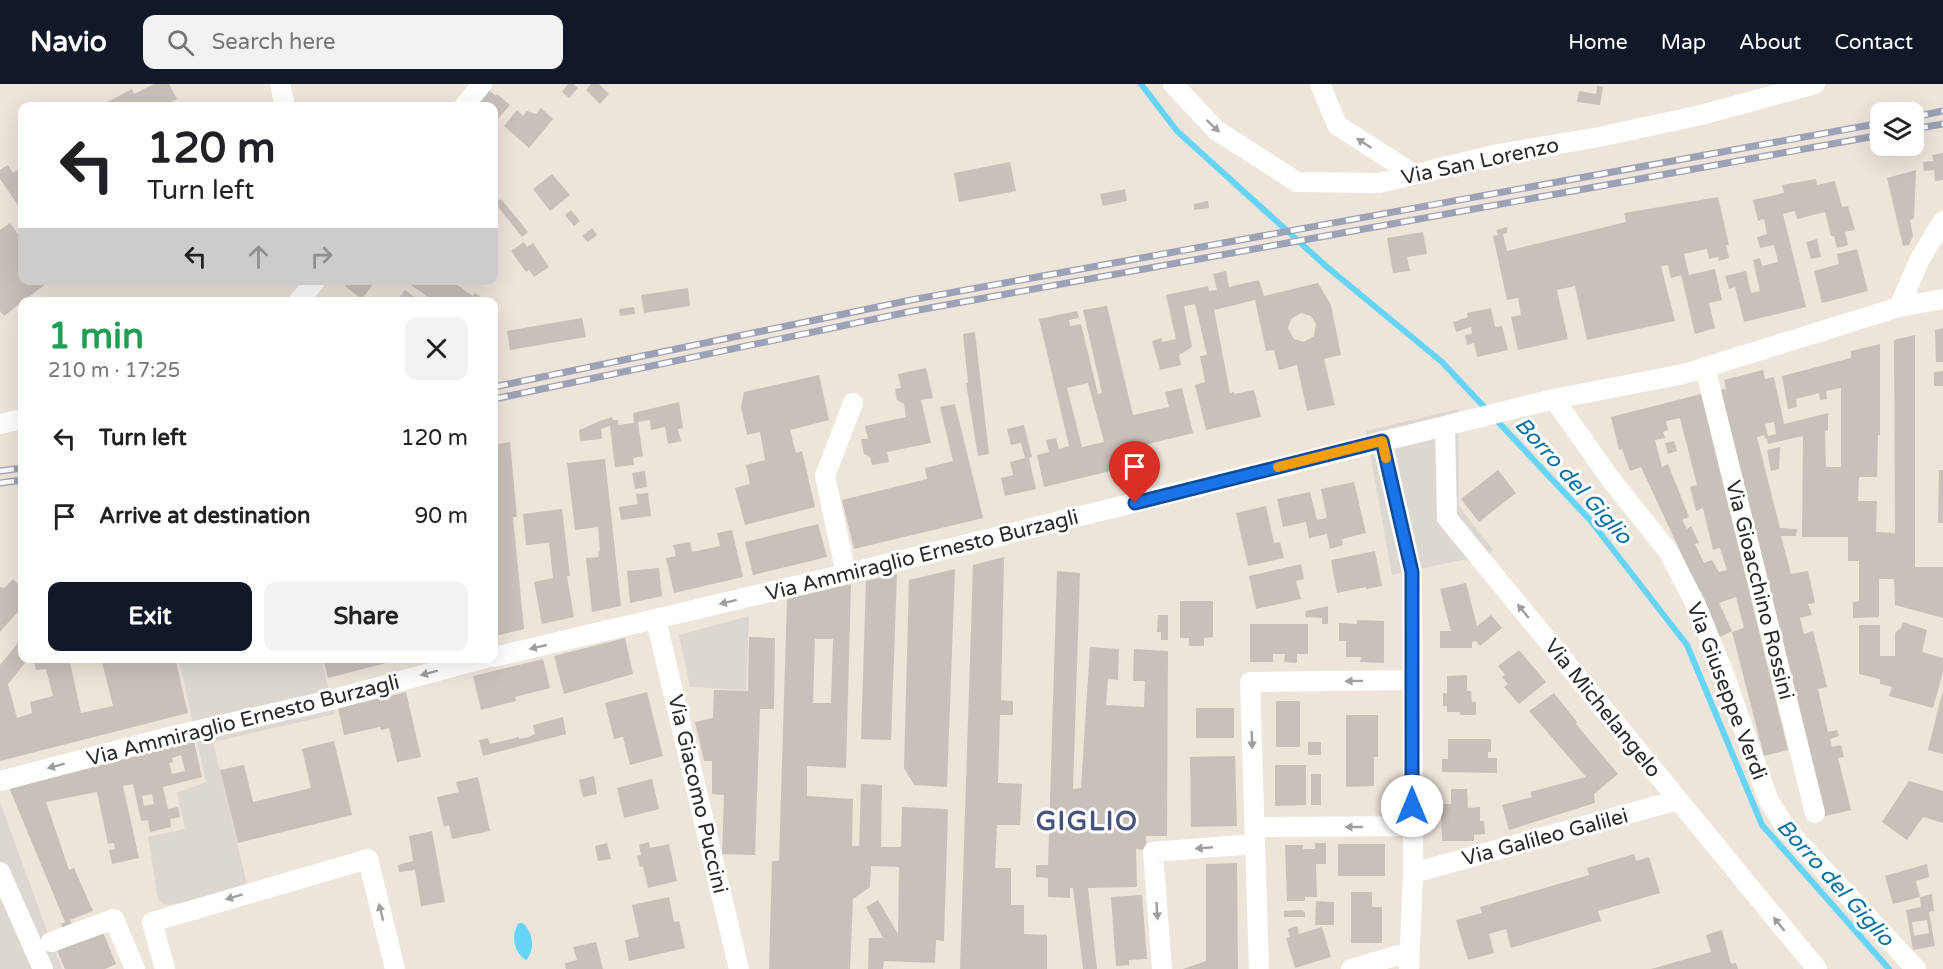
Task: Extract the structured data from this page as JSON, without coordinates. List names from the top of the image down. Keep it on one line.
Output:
{"streets":{"street":["Via San Lorenzo","Via Ammiraglio Ernesto Burzagli","Via Gioacchino Rossini","Via Giuseppe Verdi","Via Michelangelo","Via Giacomo Puccini","Via Galileo Galilei"]},"crossings":[["Via Ammiraglio Ernesto Burzagli","Via Gioacchino Rossini"],["Via Ammiraglio Ernesto Burzagli","Via Giuseppe Verdi"],["Via Ammiraglio Ernesto Burzagli","Via Michelangelo"],["Via Ammiraglio Ernesto Burzagli","Via Giacomo Puccini"],["Via Michelangelo","Via Galileo Galilei"]],"one_way":["Via San Lorenzo","Via Ammiraglio Ernesto Burzagli","Via Michelangelo"],"districts":["GIGLIO"],"water":["Borro del Giglio"],"page":{"header":"Navio","search":"Search here","nav":["Home","Map","About","Contact"],"turn":["120 m","Turn left"],"heading":["1 min","210 m · 17:25"],"list":[{"name":"Turn left","value":"120 m"},{"name":"Arrive at destination","value":"90 m"}],"buttons":["Exit","Share"]}}
